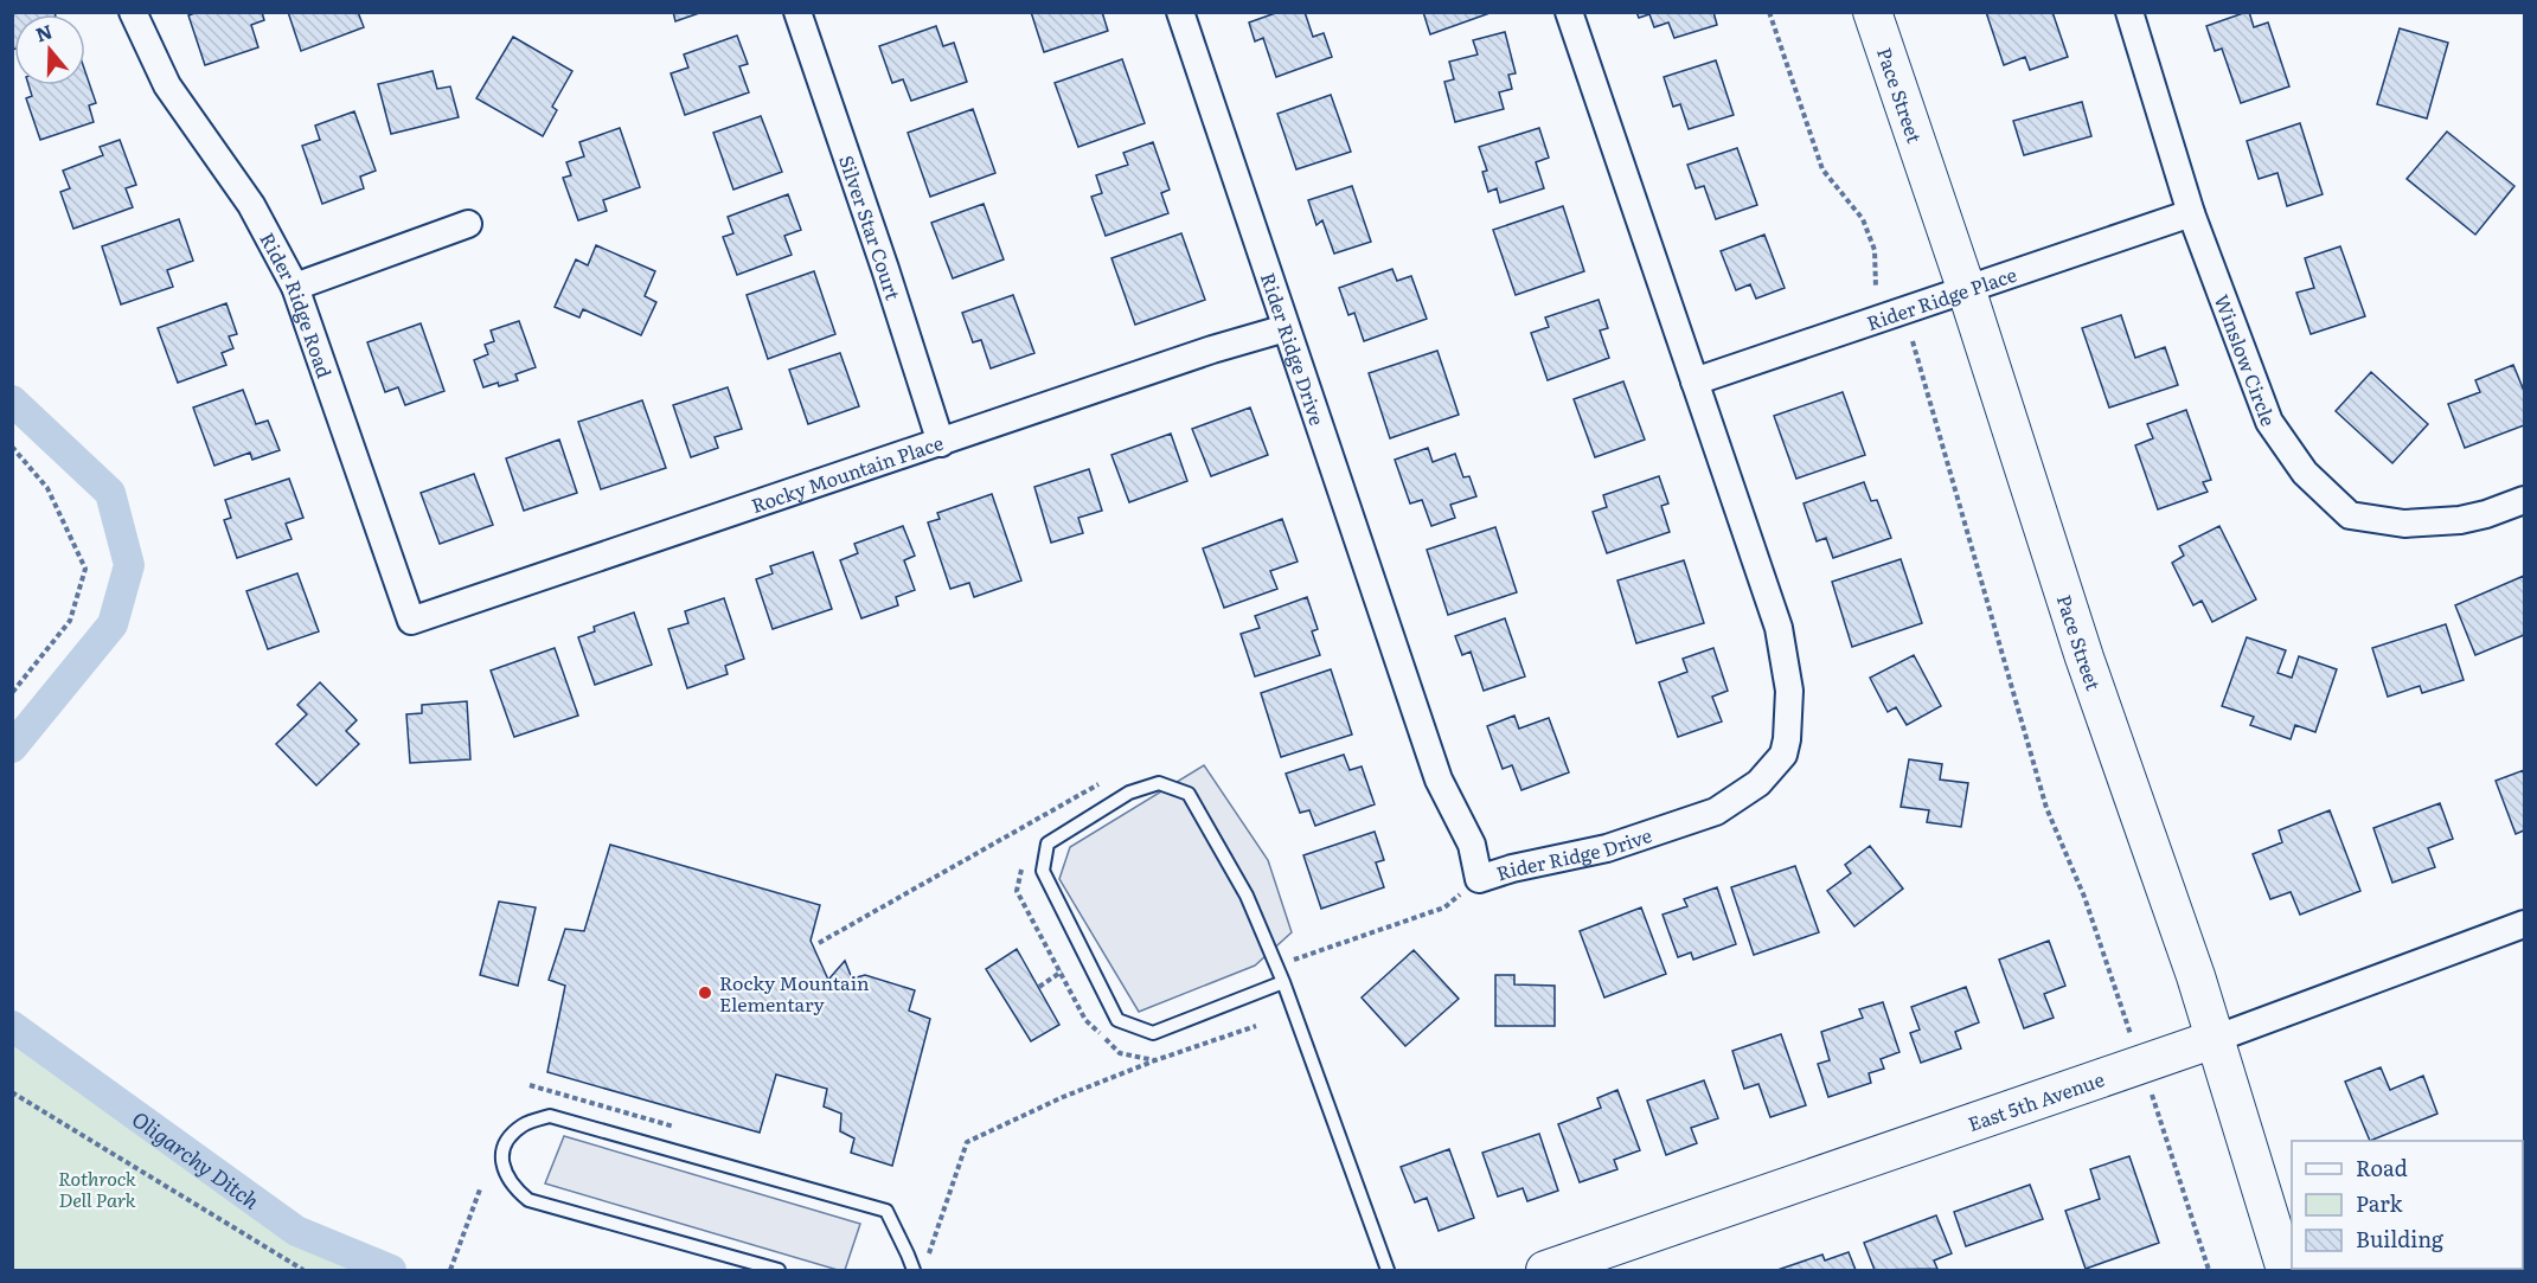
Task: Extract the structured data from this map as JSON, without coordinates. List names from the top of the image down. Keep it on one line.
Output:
{"streets":{"main road":["Pace Street","East 5th Avenue"],"street":["Silver Star Court","Rider Ridge Place","Rider Ridge Road","Rider Ridge Drive","Winslow Circle","Rocky Mountain Place"]},"crossings":[["Pace Street","Rider Ridge Place"],["Pace Street","East 5th Avenue"],["Silver Star Court","Rocky Mountain Place"],["Rider Ridge Place","Rider Ridge Drive"],["Rider Ridge Place","Winslow Circle"],["Rider Ridge Road","Rocky Mountain Place"],["Rider Ridge Drive","Rocky Mountain Place"]],"water":["Oligarchy Ditch"],"parks":["Rothrock Dell Park"],"places":["Rocky Mountain Elementary"],"legend":["Road","Park","Building"],"north":"top"}
